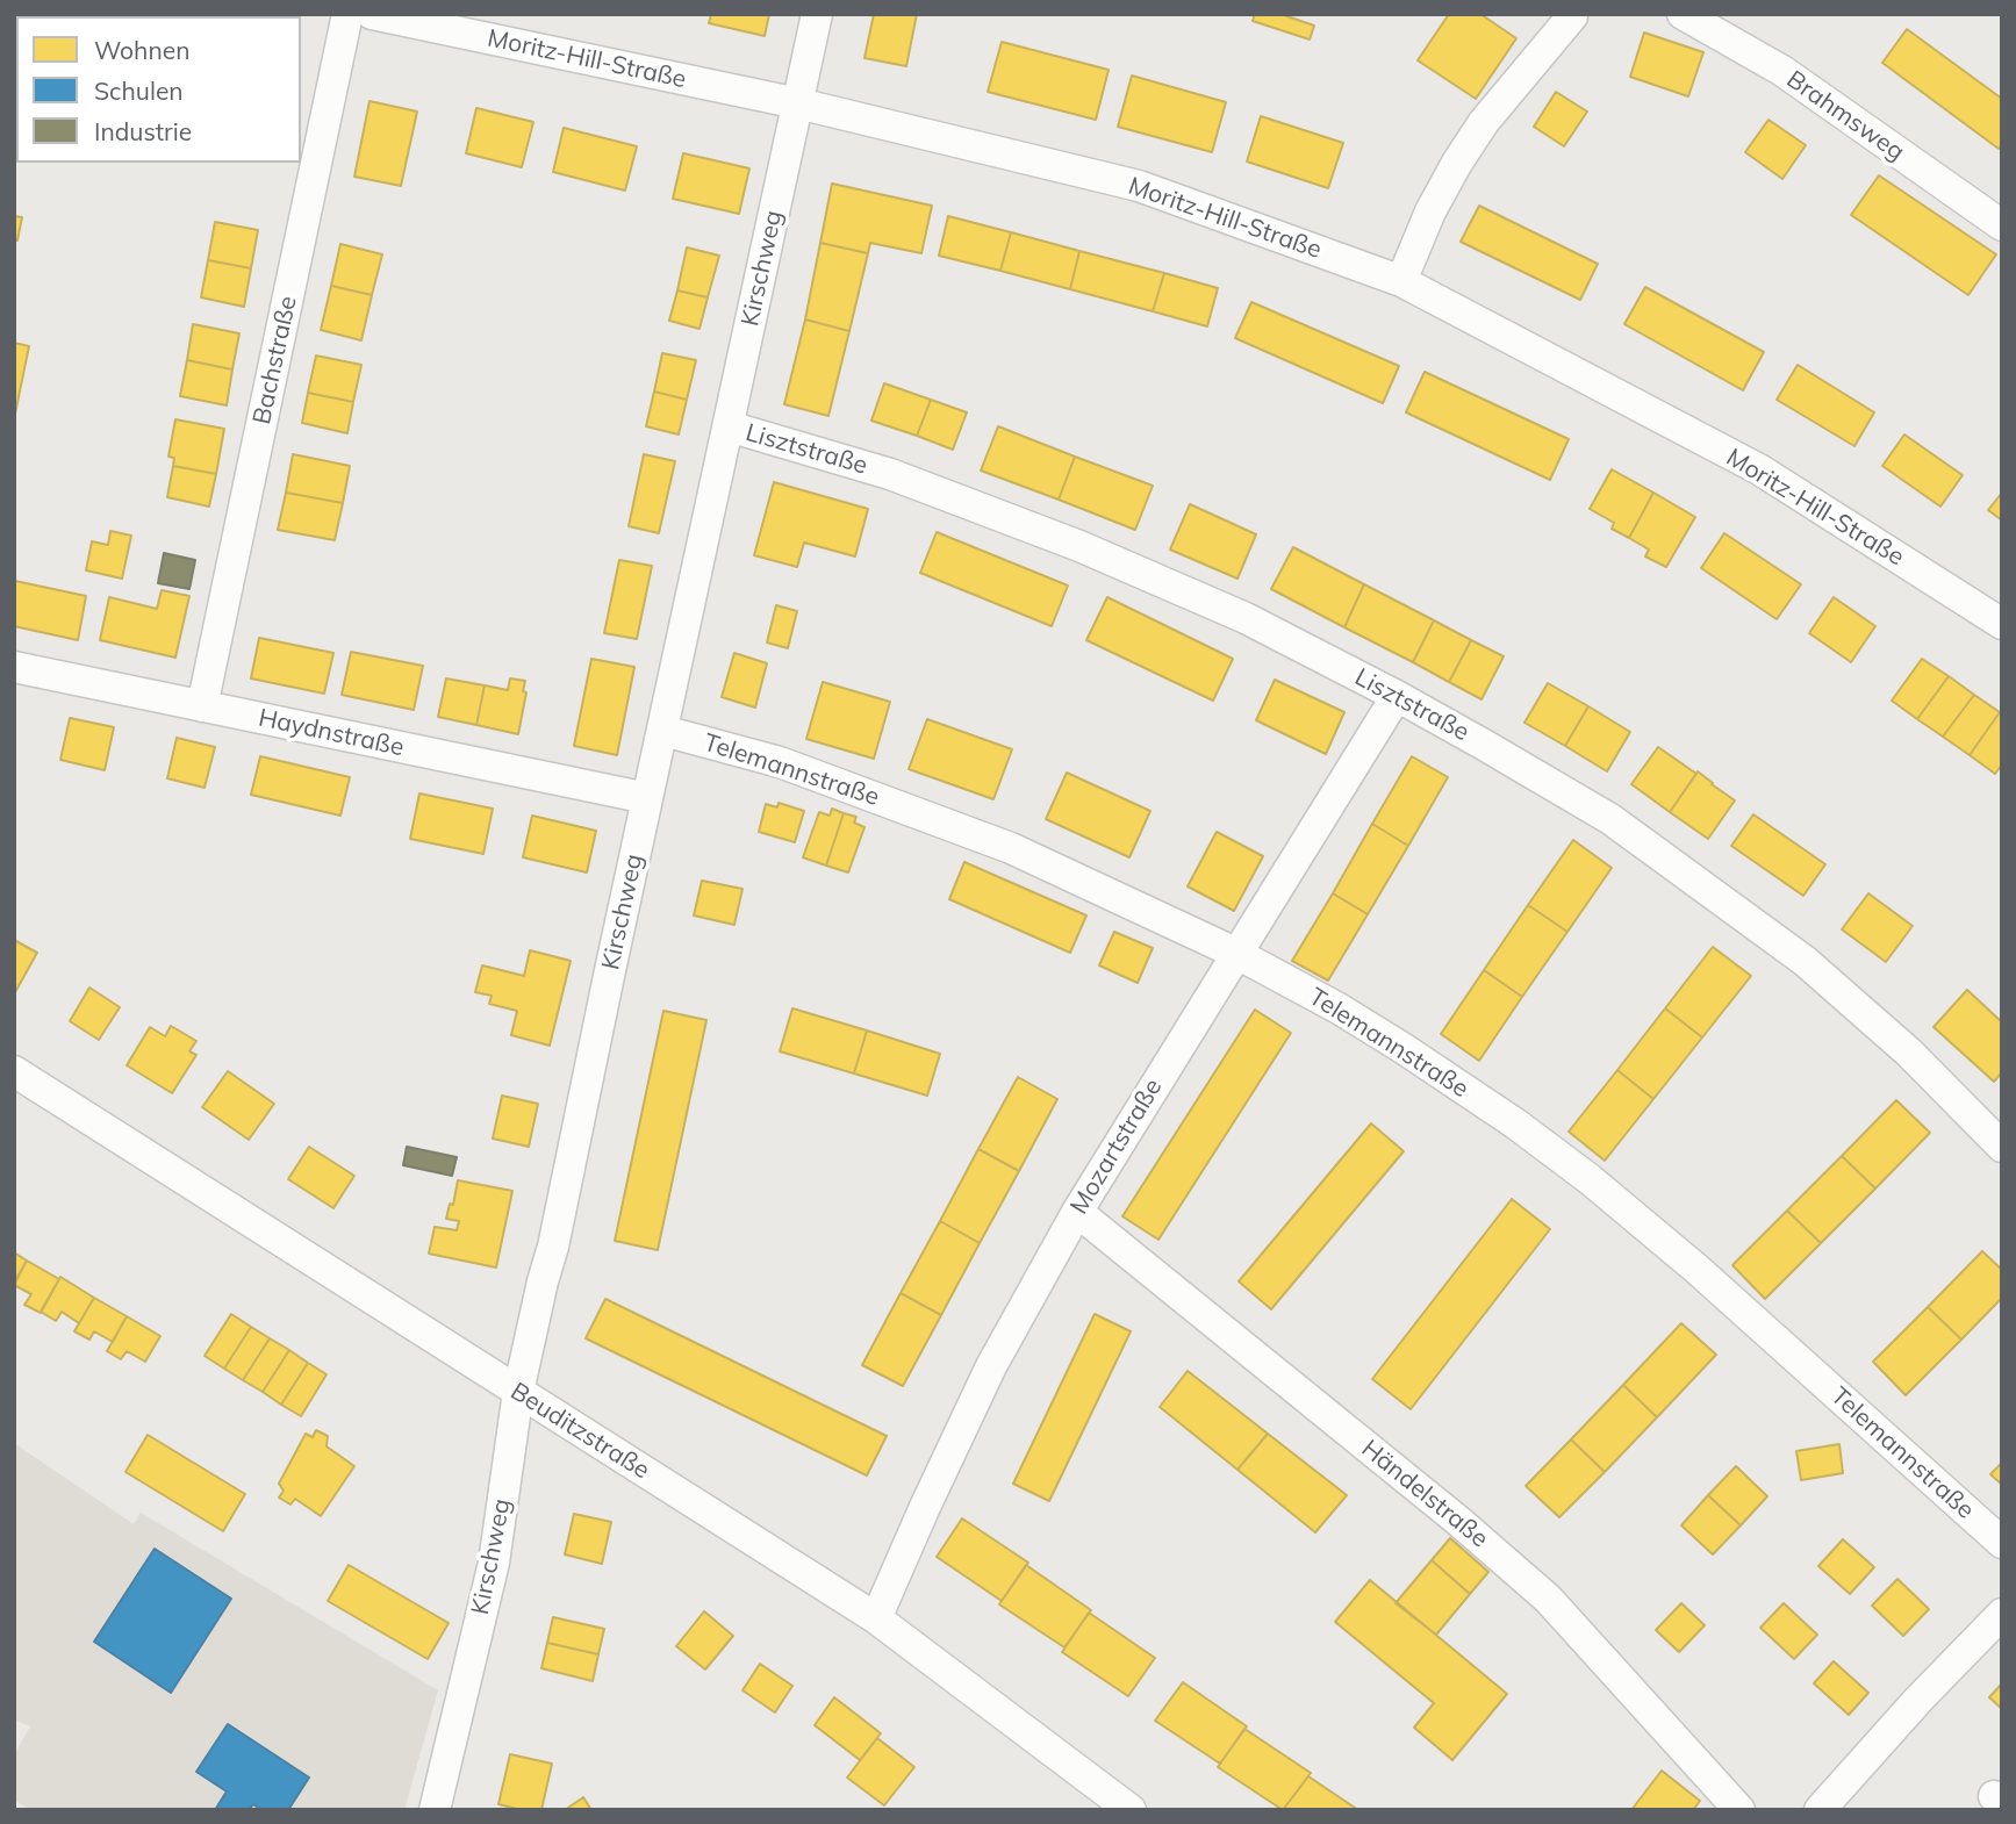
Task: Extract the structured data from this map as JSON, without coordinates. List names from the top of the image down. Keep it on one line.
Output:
{"streets":{"street":["Moritz-Hill-Straße","Brahmsweg","Kirschweg","Bachstraße","Lisztstraße","Haydnstraße","Telemannstraße","Mozartstraße","Beuditzstraße","Händelstraße"]},"crossings":[["Moritz-Hill-Straße","Kirschweg"],["Kirschweg","Lisztstraße"],["Kirschweg","Haydnstraße"],["Kirschweg","Telemannstraße"],["Kirschweg","Beuditzstraße"],["Bachstraße","Haydnstraße"],["Lisztstraße","Mozartstraße"],["Telemannstraße","Mozartstraße"],["Mozartstraße","Beuditzstraße"],["Mozartstraße","Händelstraße"]],"legend":["Wohnen","Schulen","Industrie"]}
